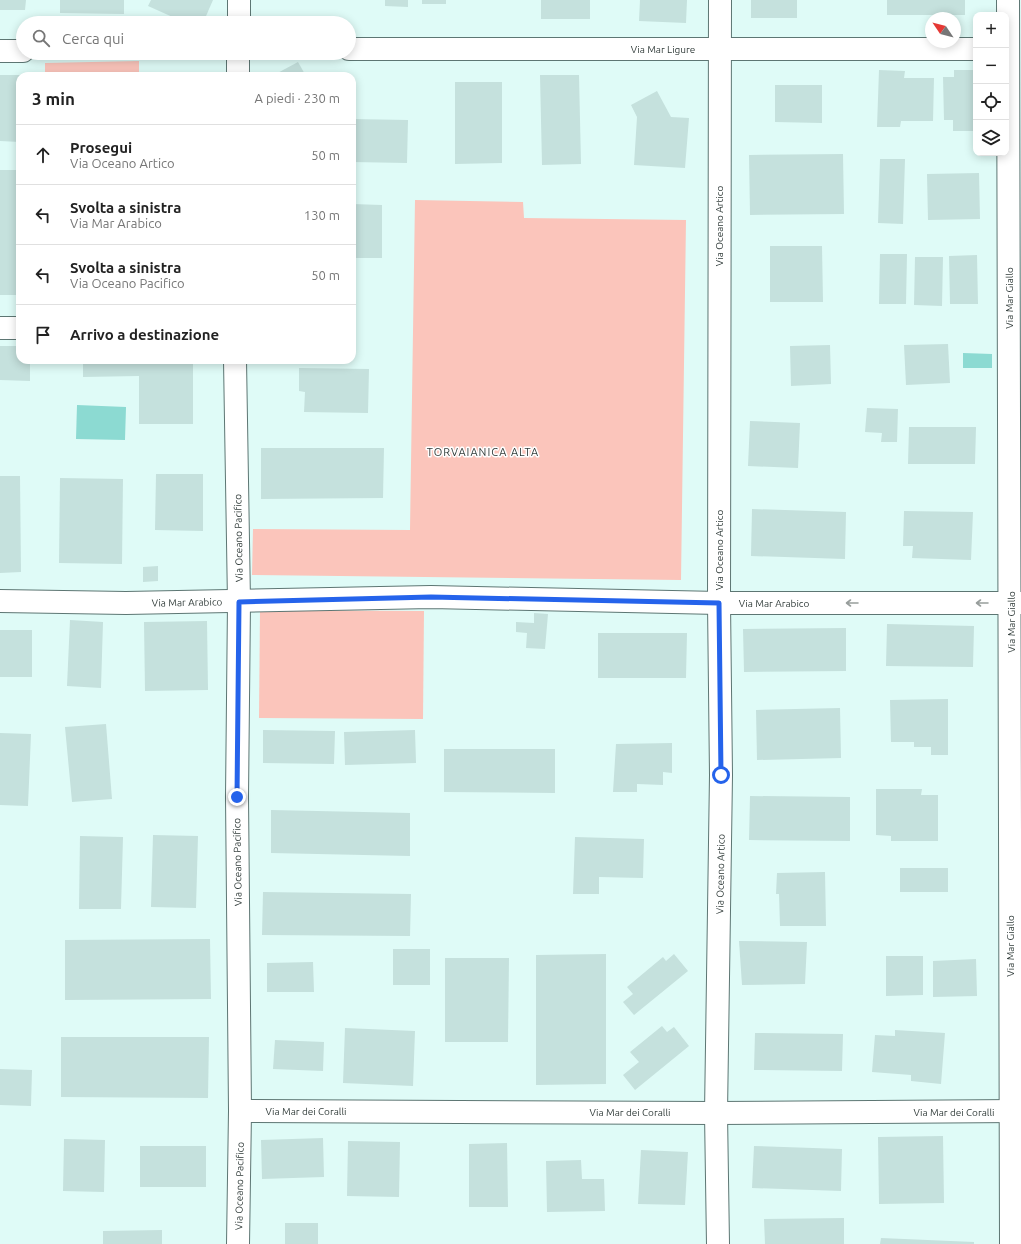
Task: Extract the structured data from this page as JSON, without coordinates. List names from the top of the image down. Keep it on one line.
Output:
{"streets":{"street":["Via Mar Ligure","Via Oceano Artico","Via Mar Giallo","Via Oceano Pacifico","Via Mar Arabico","Via Mar dei Coralli"]},"crossings":[["Via Mar Ligure","Via Oceano Artico"],["Via Oceano Artico","Via Mar Arabico"],["Via Oceano Artico","Via Mar dei Coralli"],["Via Mar Giallo","Via Mar Arabico"],["Via Mar Giallo","Via Mar dei Coralli"],["Via Oceano Pacifico","Via Mar Arabico"],["Via Oceano Pacifico","Via Mar dei Coralli"]],"districts":["TORVAIANICA ALTA"],"north":"top left","page":{"map_buttons":["+","−"],"search":"Cerca qui","heading":["3 min","A piedi · 230 m"],"list":[["Prosegui","Via Oceano Artico","50 m"],["Svolta a sinistra","Via Mar Arabico","130 m"],["Svolta a sinistra","Via Oceano Pacifico","50 m"],"Arrivo a destinazione"]}}
